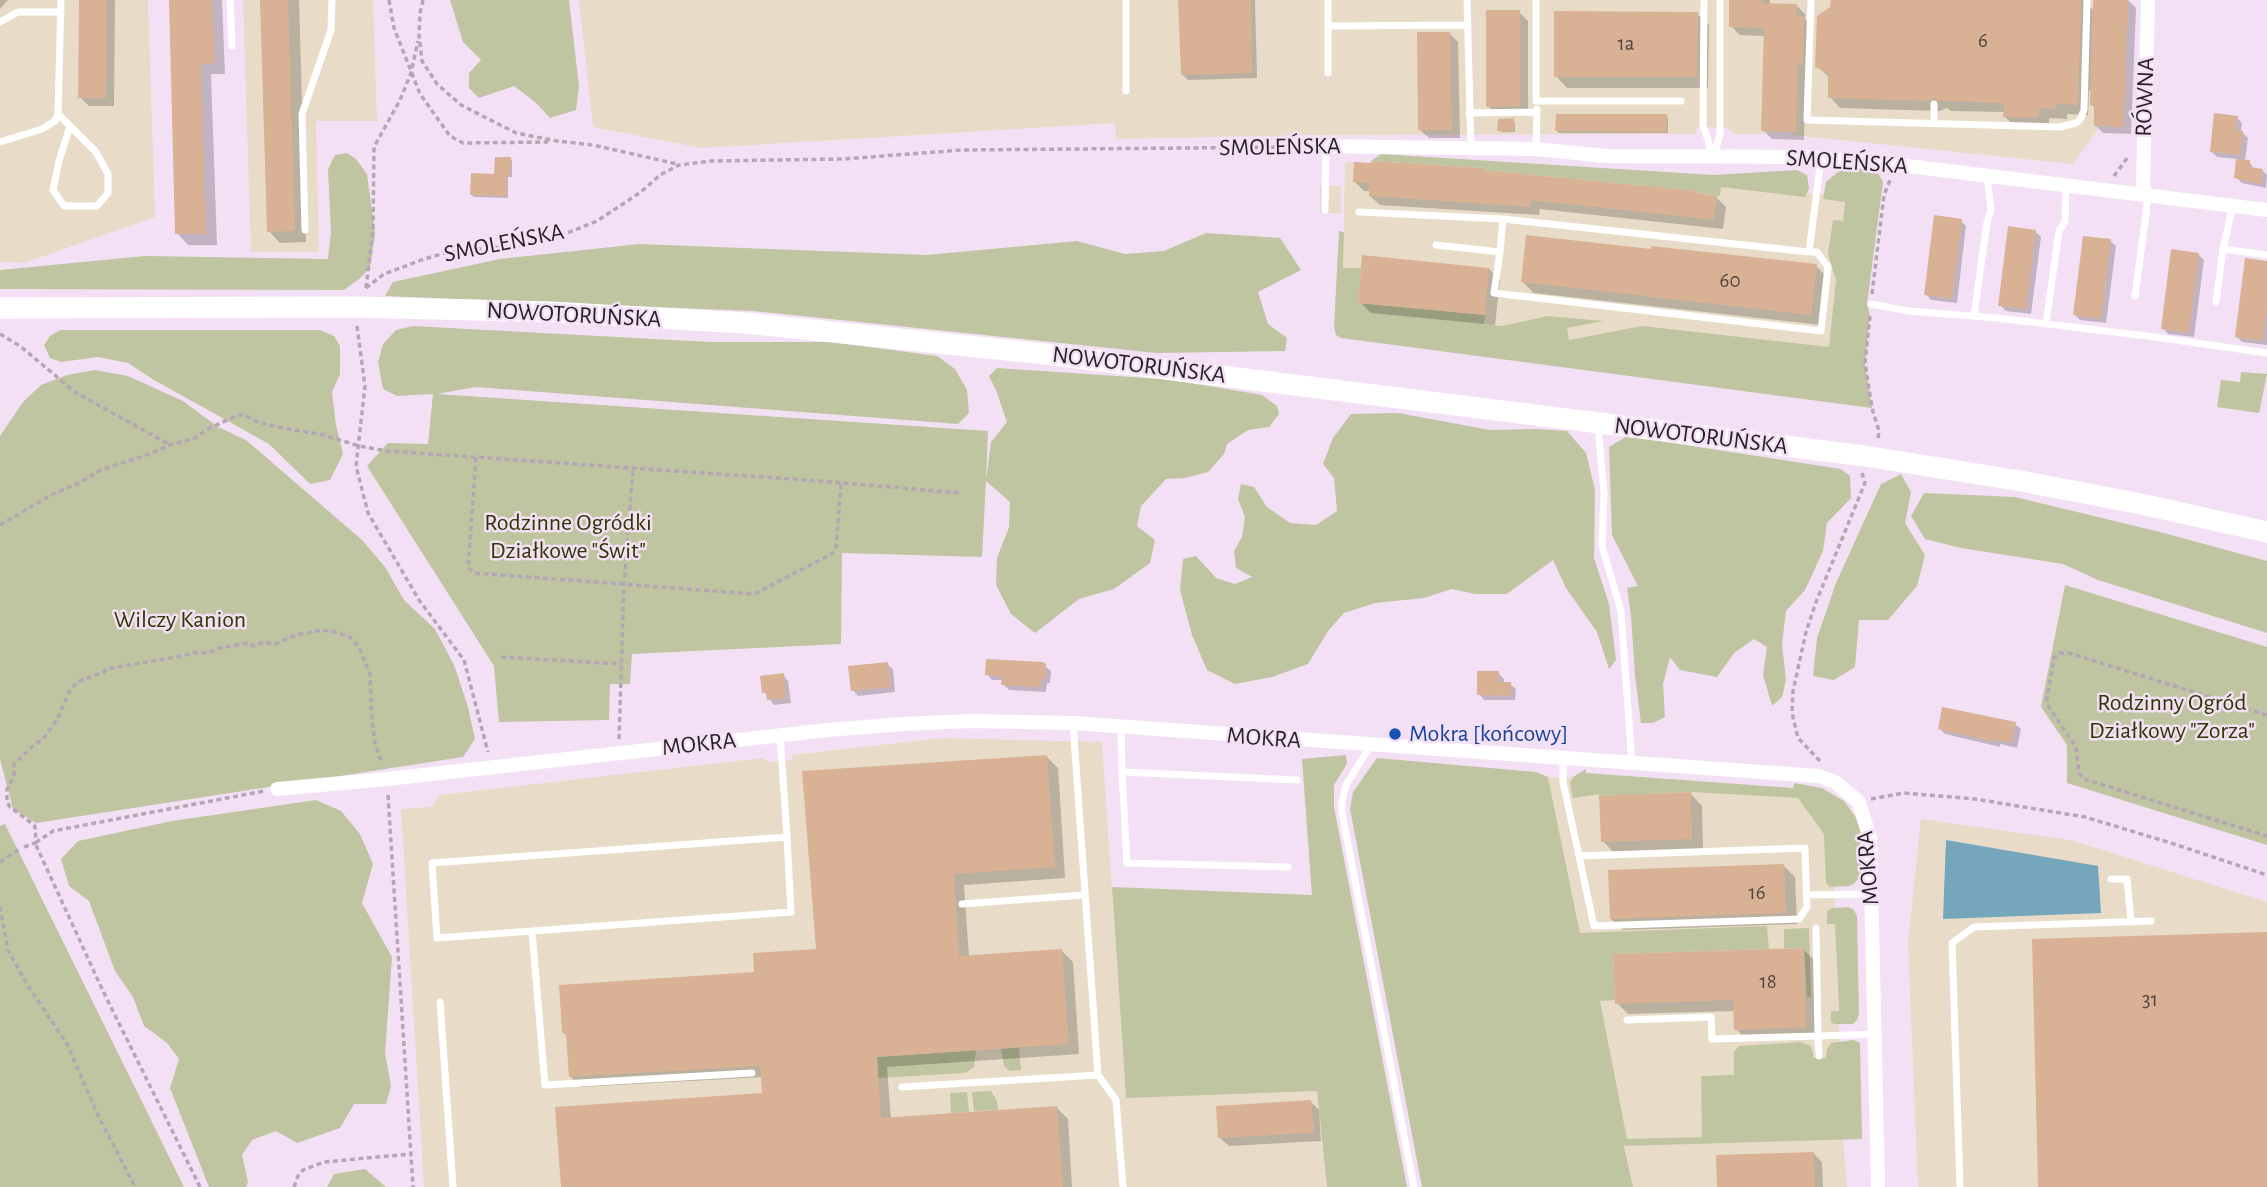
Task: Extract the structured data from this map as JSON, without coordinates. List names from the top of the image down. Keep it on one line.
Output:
{"streets":{"main road":["NOWOTORUŃSKA"],"street":["RÓWNA","SMOLEŃSKA","MOKRA"]},"crossings":[["RÓWNA","SMOLEŃSKA"],["SMOLEŃSKA","NOWOTORUŃSKA"]],"parks":["Rodzinne Ogródki Działkowe \"Świt\"","Wilczy Kanion","Rodzinny Ogród Działkowy \"Zorza\""],"places":["Mokra [końcowy]"],"house_numbers":["6","1a","60","16","18","31"]}
